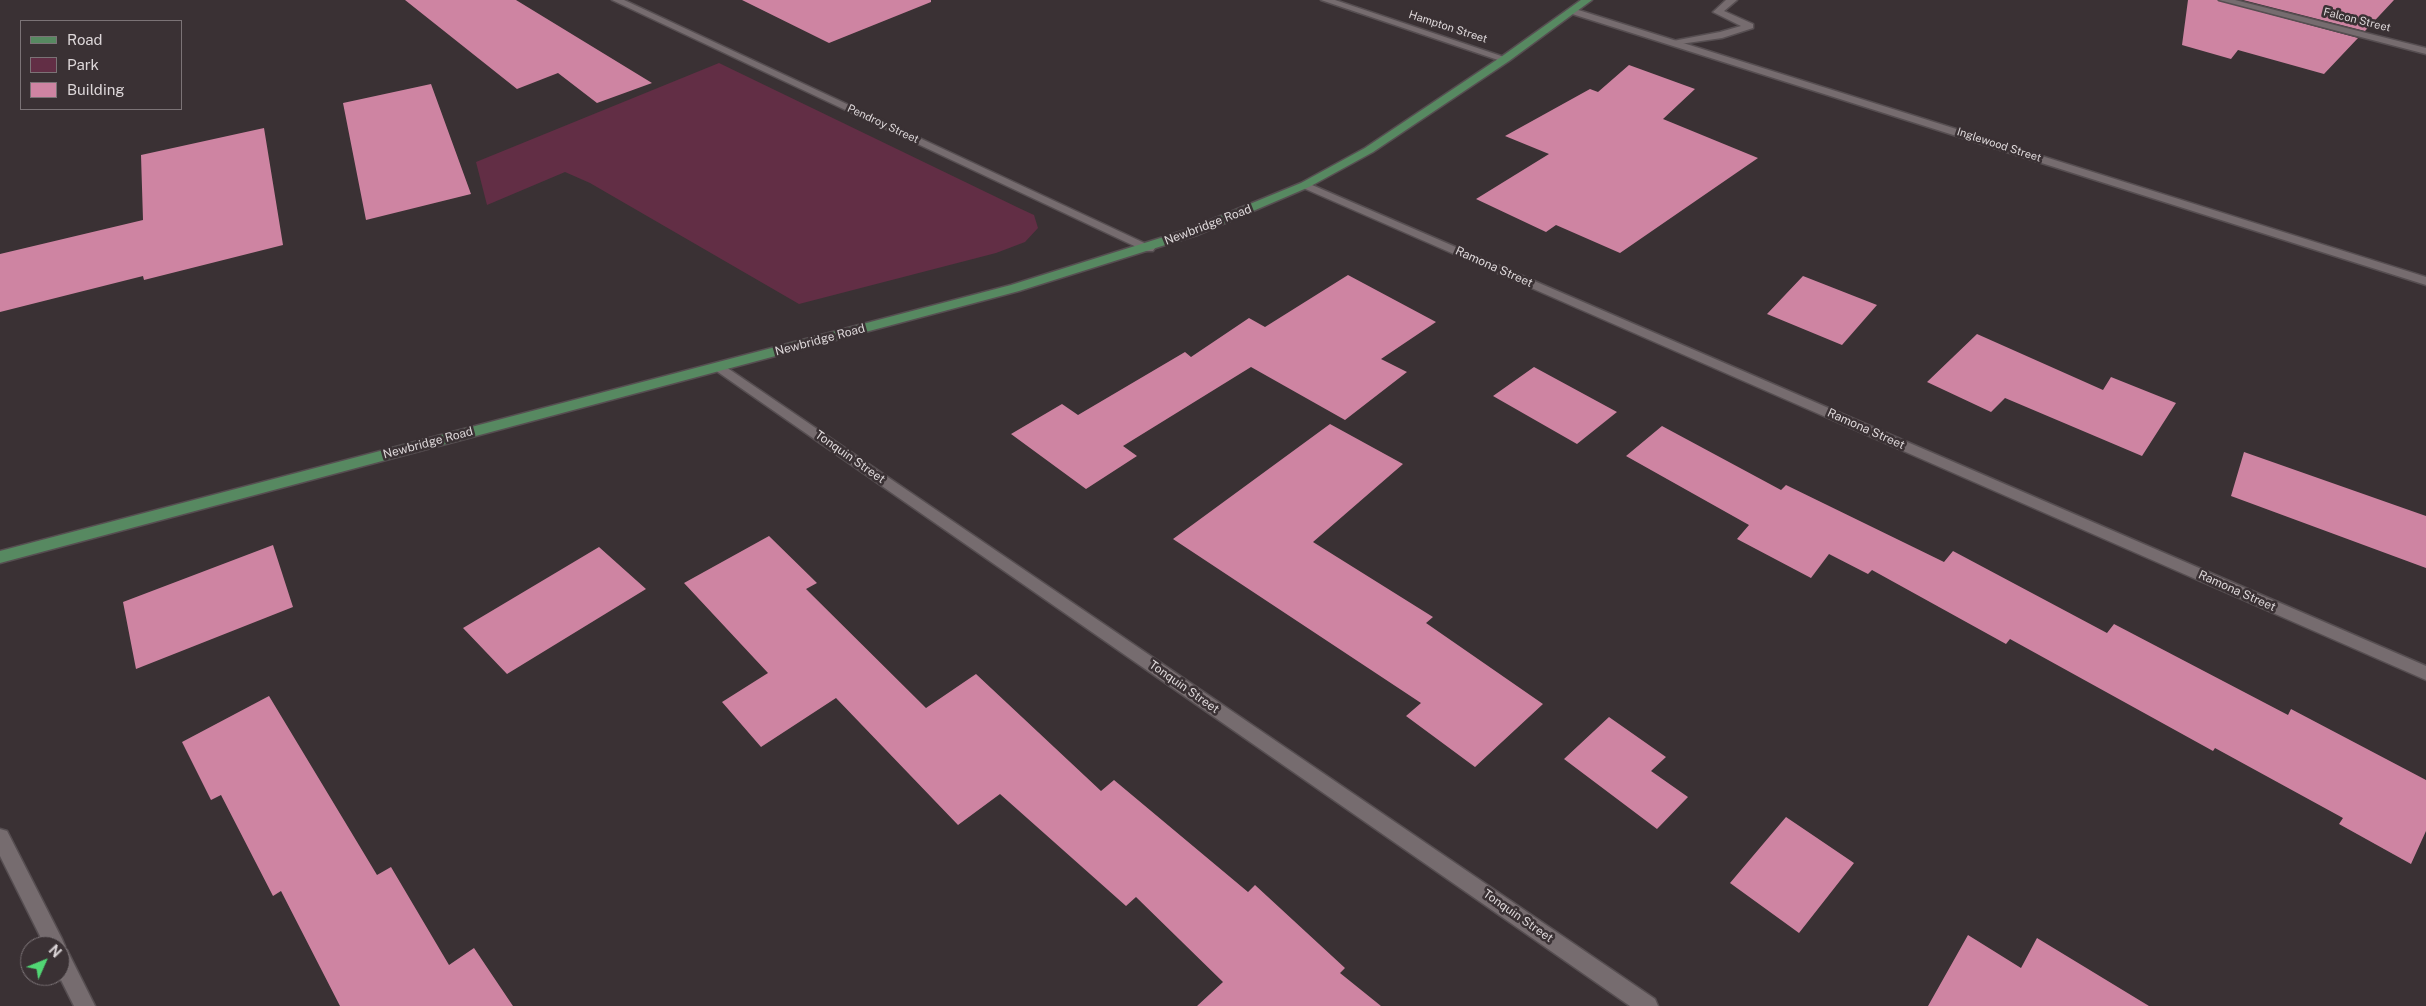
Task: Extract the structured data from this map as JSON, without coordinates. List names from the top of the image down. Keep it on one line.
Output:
{"streets":{"main road":["Newbridge Road"],"street":["Falcon Street","Hampton Street","Pendroy Street","Inglewood Street","Ramona Street","Tonquin Street"]},"crossings":[["Hampton Street","Newbridge Road"],["Pendroy Street","Newbridge Road"],["Inglewood Street","Newbridge Road"],["Newbridge Road","Ramona Street"],["Newbridge Road","Tonquin Street"]],"legend":["Road","Park","Building"],"north":"top right"}
